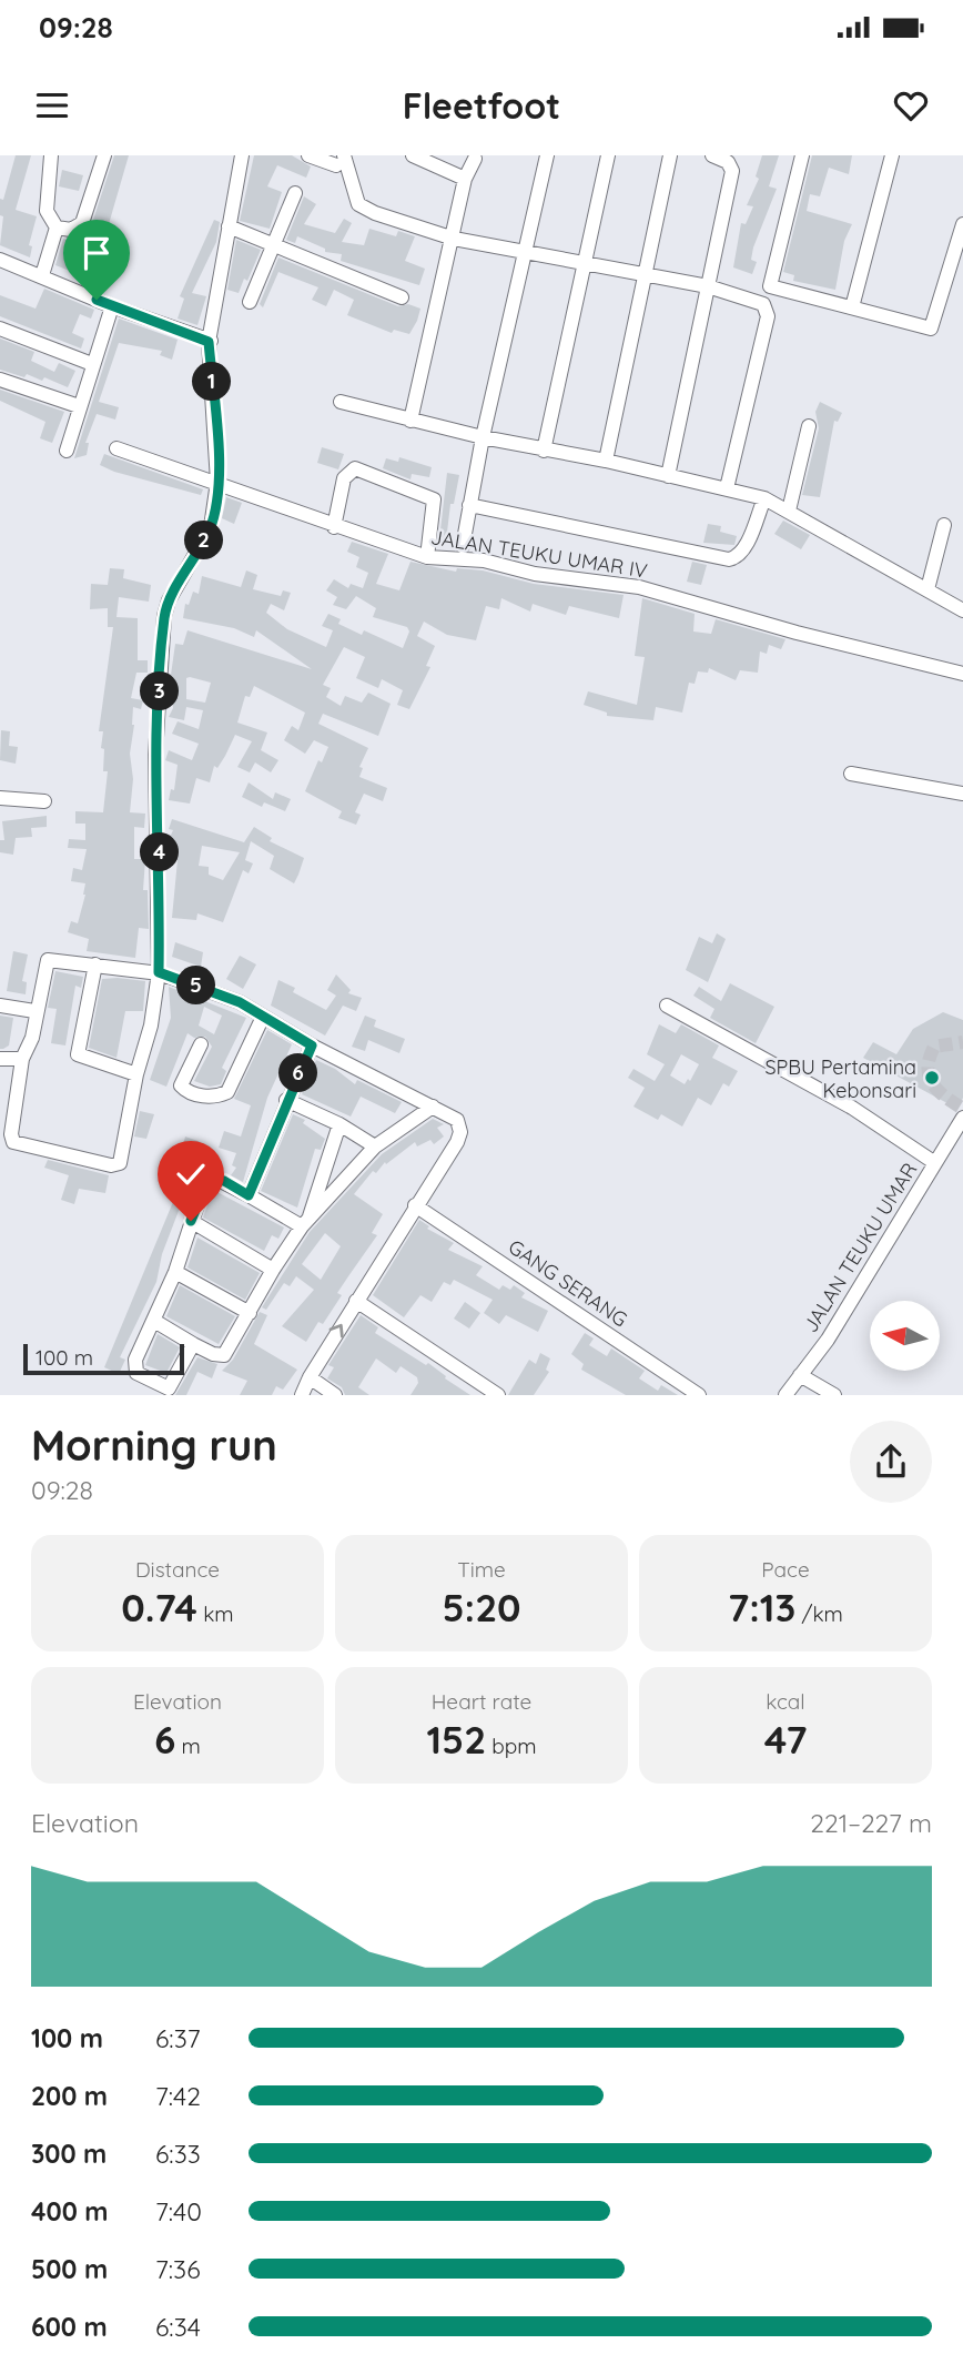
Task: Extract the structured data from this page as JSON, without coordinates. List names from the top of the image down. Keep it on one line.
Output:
{"streets":{"street":["JALAN TEUKU UMAR IV","JALAN TEUKU UMAR","GANG SERANG"]},"places":["SPBU Pertamina Kebonsari"],"scale_bar":"100 m","north":"left","page":{"status":"09:28","header":"Fleetfoot","pins":["1","2","3","4","5","6"],"scale":"100 m","heading":["Morning run","09:28"],"stats":[["Distance","0.74 km"],["Time","5:20"],["Pace","7:13 /km"],["Elevation","6 m"],["Heart rate","152 bpm"],["kcal","47"]],"chart":["Elevation","221–227 m"],"list":[{"name":"100 m","note":"6:37"},{"name":"200 m","note":"7:42"},{"name":"300 m","note":"6:33"},{"name":"400 m","note":"7:40"},{"name":"500 m","note":"7:36"},{"name":"600 m","note":"6:34"}]}}
